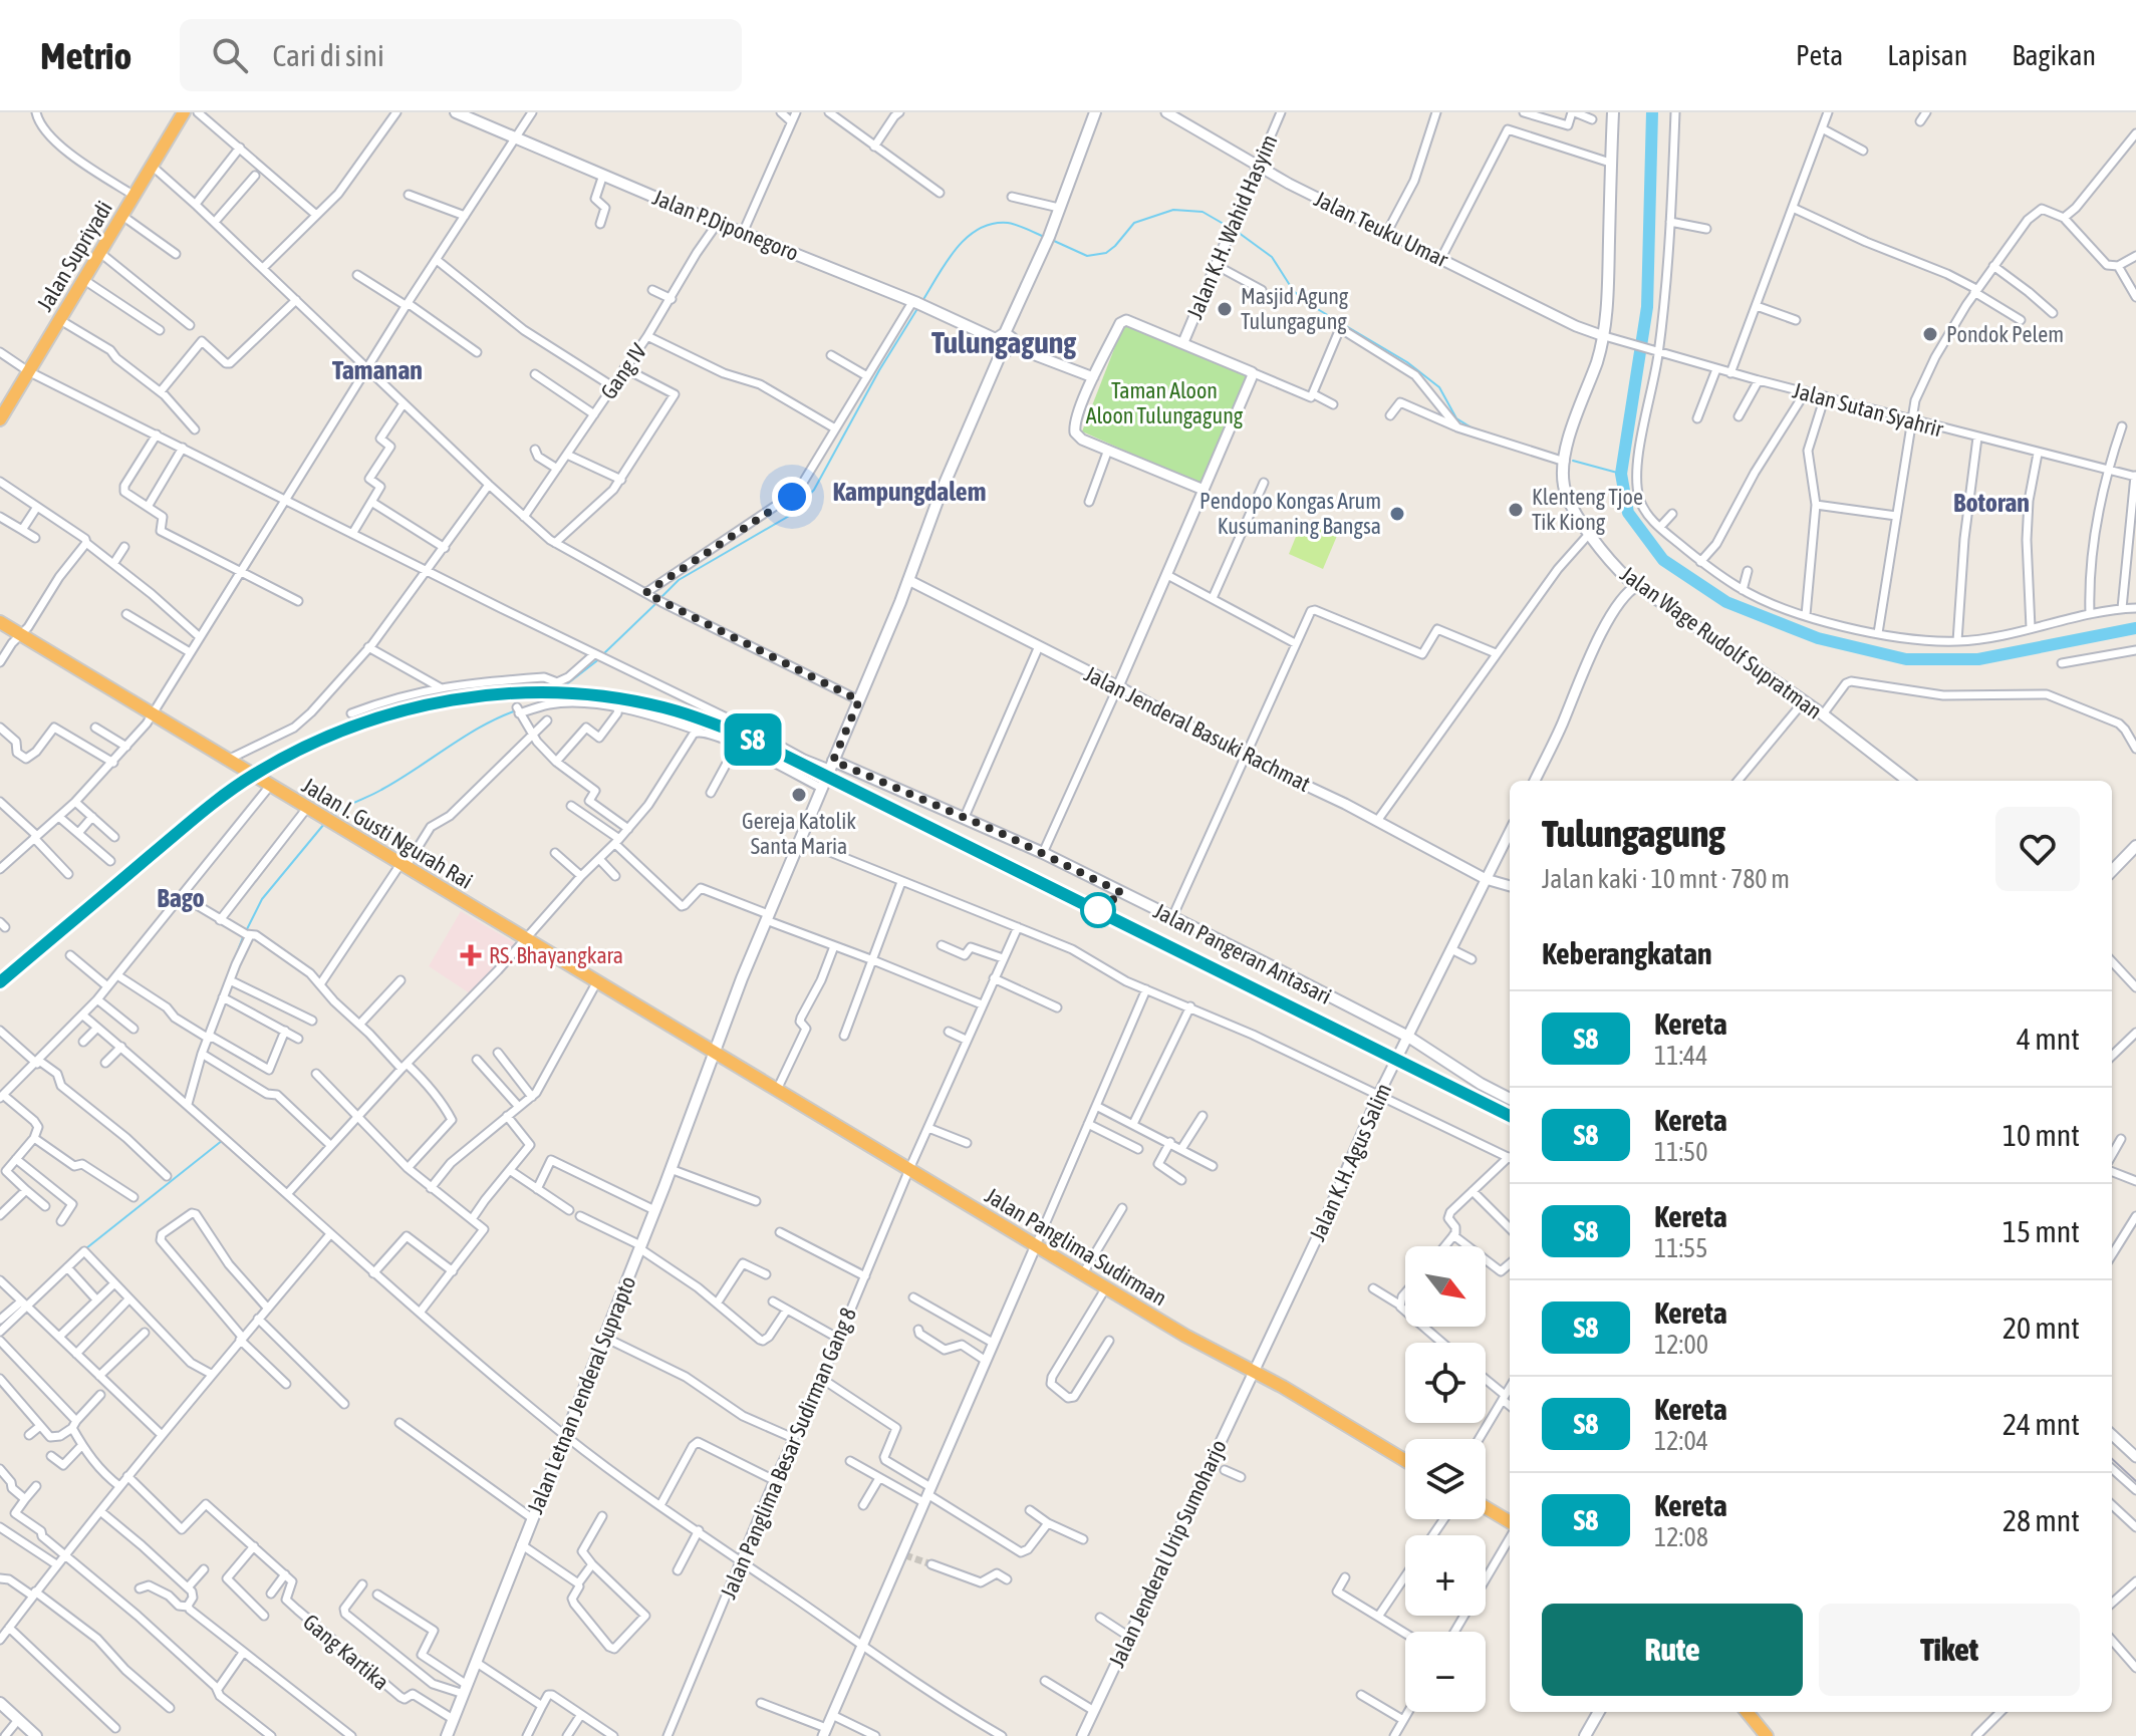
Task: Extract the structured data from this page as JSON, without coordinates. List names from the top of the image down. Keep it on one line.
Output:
{"streets":{"highway":["Jalan Supriyadi","Jalan I. Gusti Ngurah Rai","Jalan Panglima Sudirman"],"main road":["Jalan P.Diponegoro","Jalan Wage Rudolf Supratman","Jalan Pangeran Antasari","Jalan Letnan Jenderal Suprapto"],"street":["Jalan K.H. Wahid Hasyim","Jalan Teuku Umar","Gang IV","Jalan Sutan Syahrir","Jalan Jenderal Basuki Rachmat","Jalan K.H. Agus Salim","Jalan Panglima Besar Sudirman Gang 8","Jalan Jenderal Urip Sumoharjo","Gang Kartika"]},"crossings":[["Jalan P.Diponegoro","Gang IV"],["Jalan K.H. Wahid Hasyim","Jalan Teuku Umar"],["Jalan Teuku Umar","Jalan Sutan Syahrir"],["Jalan Teuku Umar","Jalan Wage Rudolf Supratman"],["Jalan Sutan Syahrir","Jalan Wage Rudolf Supratman"],["Jalan Jenderal Basuki Rachmat","Jalan K.H. Agus Salim"],["Jalan Jenderal Basuki Rachmat","Jalan Letnan Jenderal Suprapto"],["Jalan I. Gusti Ngurah Rai","Jalan Panglima Sudirman"],["Jalan I. Gusti Ngurah Rai","Jalan Letnan Jenderal Suprapto"],["Jalan Pangeran Antasari","Jalan K.H. Agus Salim"],["Jalan Pangeran Antasari","Jalan Letnan Jenderal Suprapto"],["Jalan K.H. Agus Salim","Jalan Panglima Sudirman"],["Jalan K.H. Agus Salim","Jalan Jenderal Urip Sumoharjo"],["Jalan Panglima Sudirman","Jalan Letnan Jenderal Suprapto"],["Jalan Panglima Sudirman","Jalan Panglima Besar Sudirman Gang 8"],["Jalan Panglima Sudirman","Jalan Jenderal Urip Sumoharjo"],["Jalan Letnan Jenderal Suprapto","Gang Kartika"]],"districts":["Tulungagung","Tamanan","Kampungdalem","Botoran","Bago"],"parks":["Taman Aloon Aloon Tulungagung"],"places":{"other":["Masjid Agung Tulungagung","Pondok Pelem","Klenteng Tjoe Tik Kiong","Pendopo Kongas Arum Kusumaning Bangsa","Gereja Katolik Santa Maria"],"health":["RS. Bhayangkara"]},"north":"bottom right","page":{"header":"Metrio","search":"Cari di sini","nav":["Peta","Lapisan","Bagikan"],"on_map":"S8","heading":[["Tulungagung","Jalan kaki · 10 mnt · 780 m"],"Keberangkatan"],"list":[{"mark":"S8","name":"Kereta","note":"11:44","value":"4 mnt"},{"mark":"S8","name":"Kereta","note":"11:50","value":"10 mnt"},{"mark":"S8","name":"Kereta","note":"11:55","value":"15 mnt"},{"mark":"S8","name":"Kereta","note":"12:00","value":"20 mnt"},{"mark":"S8","name":"Kereta","note":"12:04","value":"24 mnt"},{"mark":"S8","name":"Kereta","note":"12:08","value":"28 mnt"}],"map_buttons":["+","−"],"buttons":["Rute","Tiket"]}}
